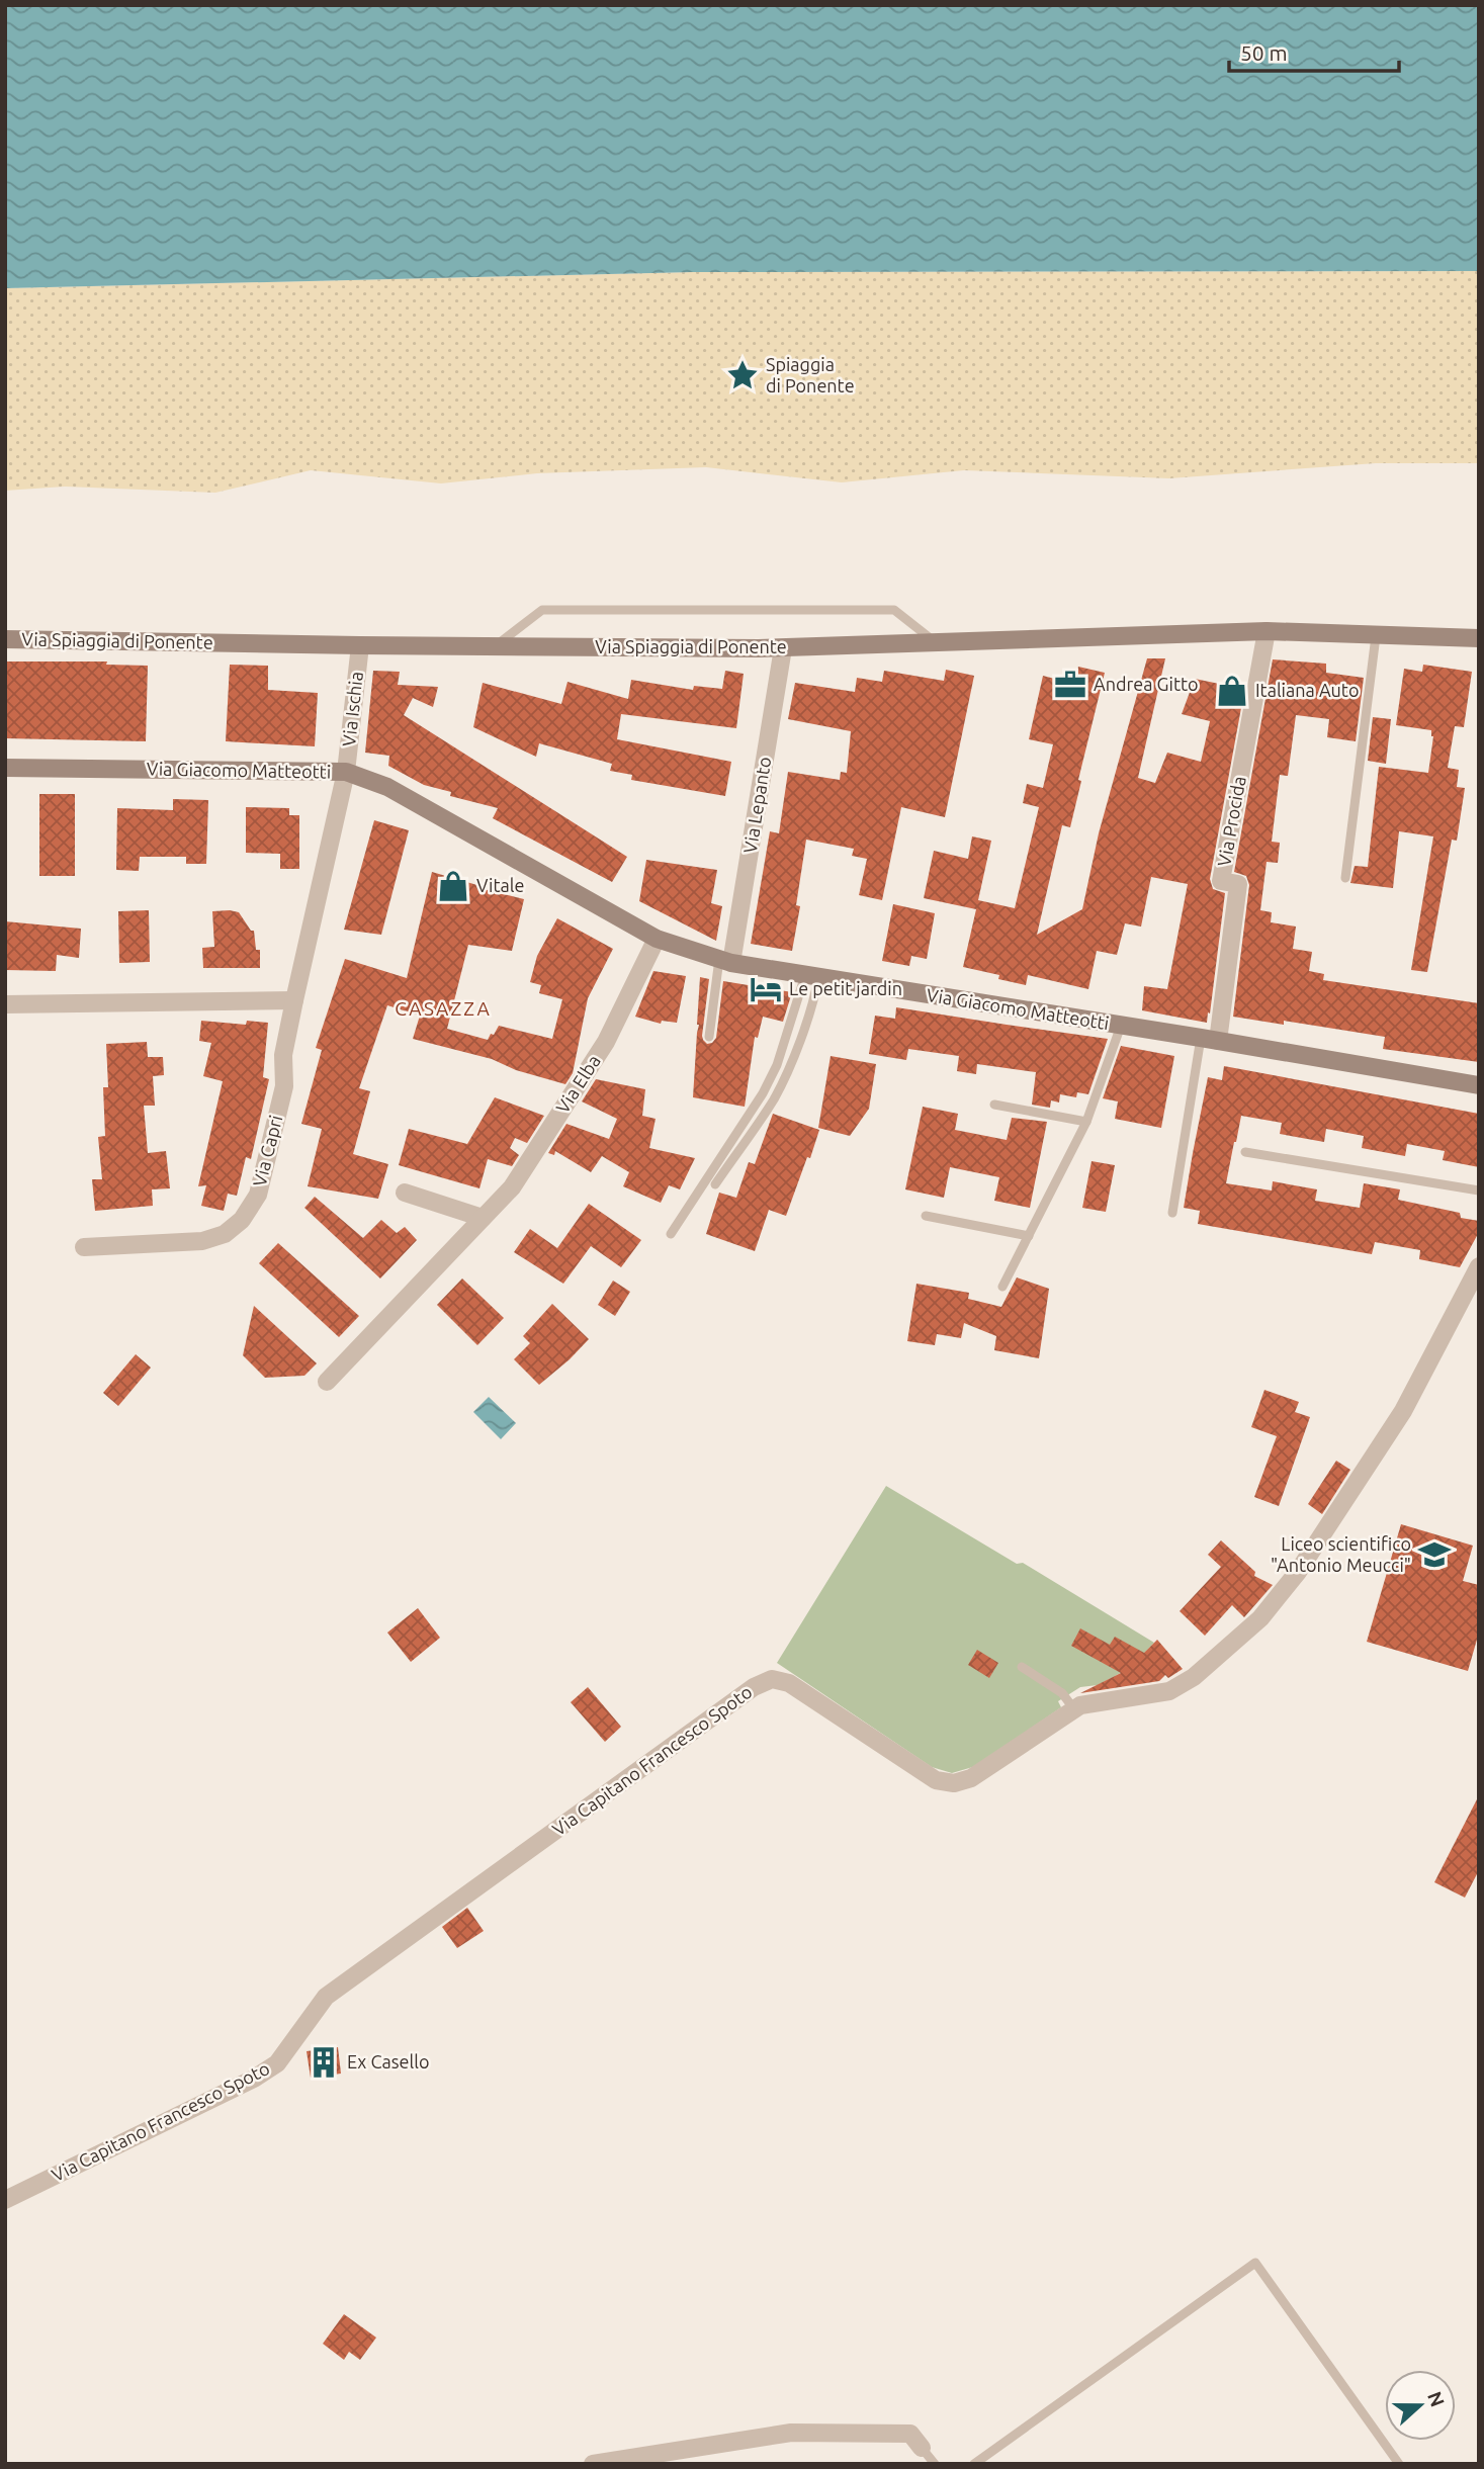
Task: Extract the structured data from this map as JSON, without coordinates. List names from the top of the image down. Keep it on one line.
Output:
{"streets":{"street":["Via Spiaggia di Ponente","Via Ischia","Via Giacomo Matteotti","Via Lepanto","Via Procida","Via Elba","Via Capri","Via Capitano Francesco Spoto"]},"crossings":[["Via Spiaggia di Ponente","Via Ischia"],["Via Spiaggia di Ponente","Via Lepanto"],["Via Spiaggia di Ponente","Via Procida"],["Via Ischia","Via Giacomo Matteotti"],["Via Ischia","Via Capri"],["Via Giacomo Matteotti","Via Lepanto"],["Via Giacomo Matteotti","Via Procida"],["Via Giacomo Matteotti","Via Elba"],["Via Giacomo Matteotti","Via Capri"]],"districts":["CASAZZA"],"places":{"place":["Spiaggia di Ponente"],"office":["Andrea Gitto"],"shop":["Italiana Auto","Vitale"],"hotel":["Le petit jardin"],"school or university":["Liceo scientifico \"Antonio Meucci\""],"building":["Ex Casello"]},"scale_bar":"50 m","north":"right"}
